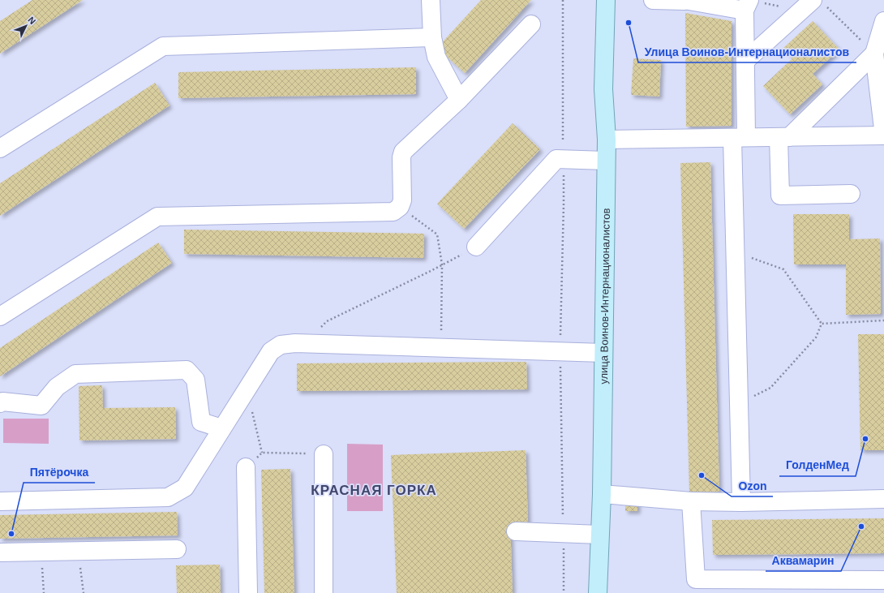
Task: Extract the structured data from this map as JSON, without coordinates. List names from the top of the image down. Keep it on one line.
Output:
{"streets":{"main road":["улица Воинов-Интернационалистов"]},"districts":["КРАСНАЯ ГОРКА"],"places":["Улица Воинов-Интернационалистов","ГолденМед","Ozon","Аквамарин","Пятёрочка"],"north":"top right"}
